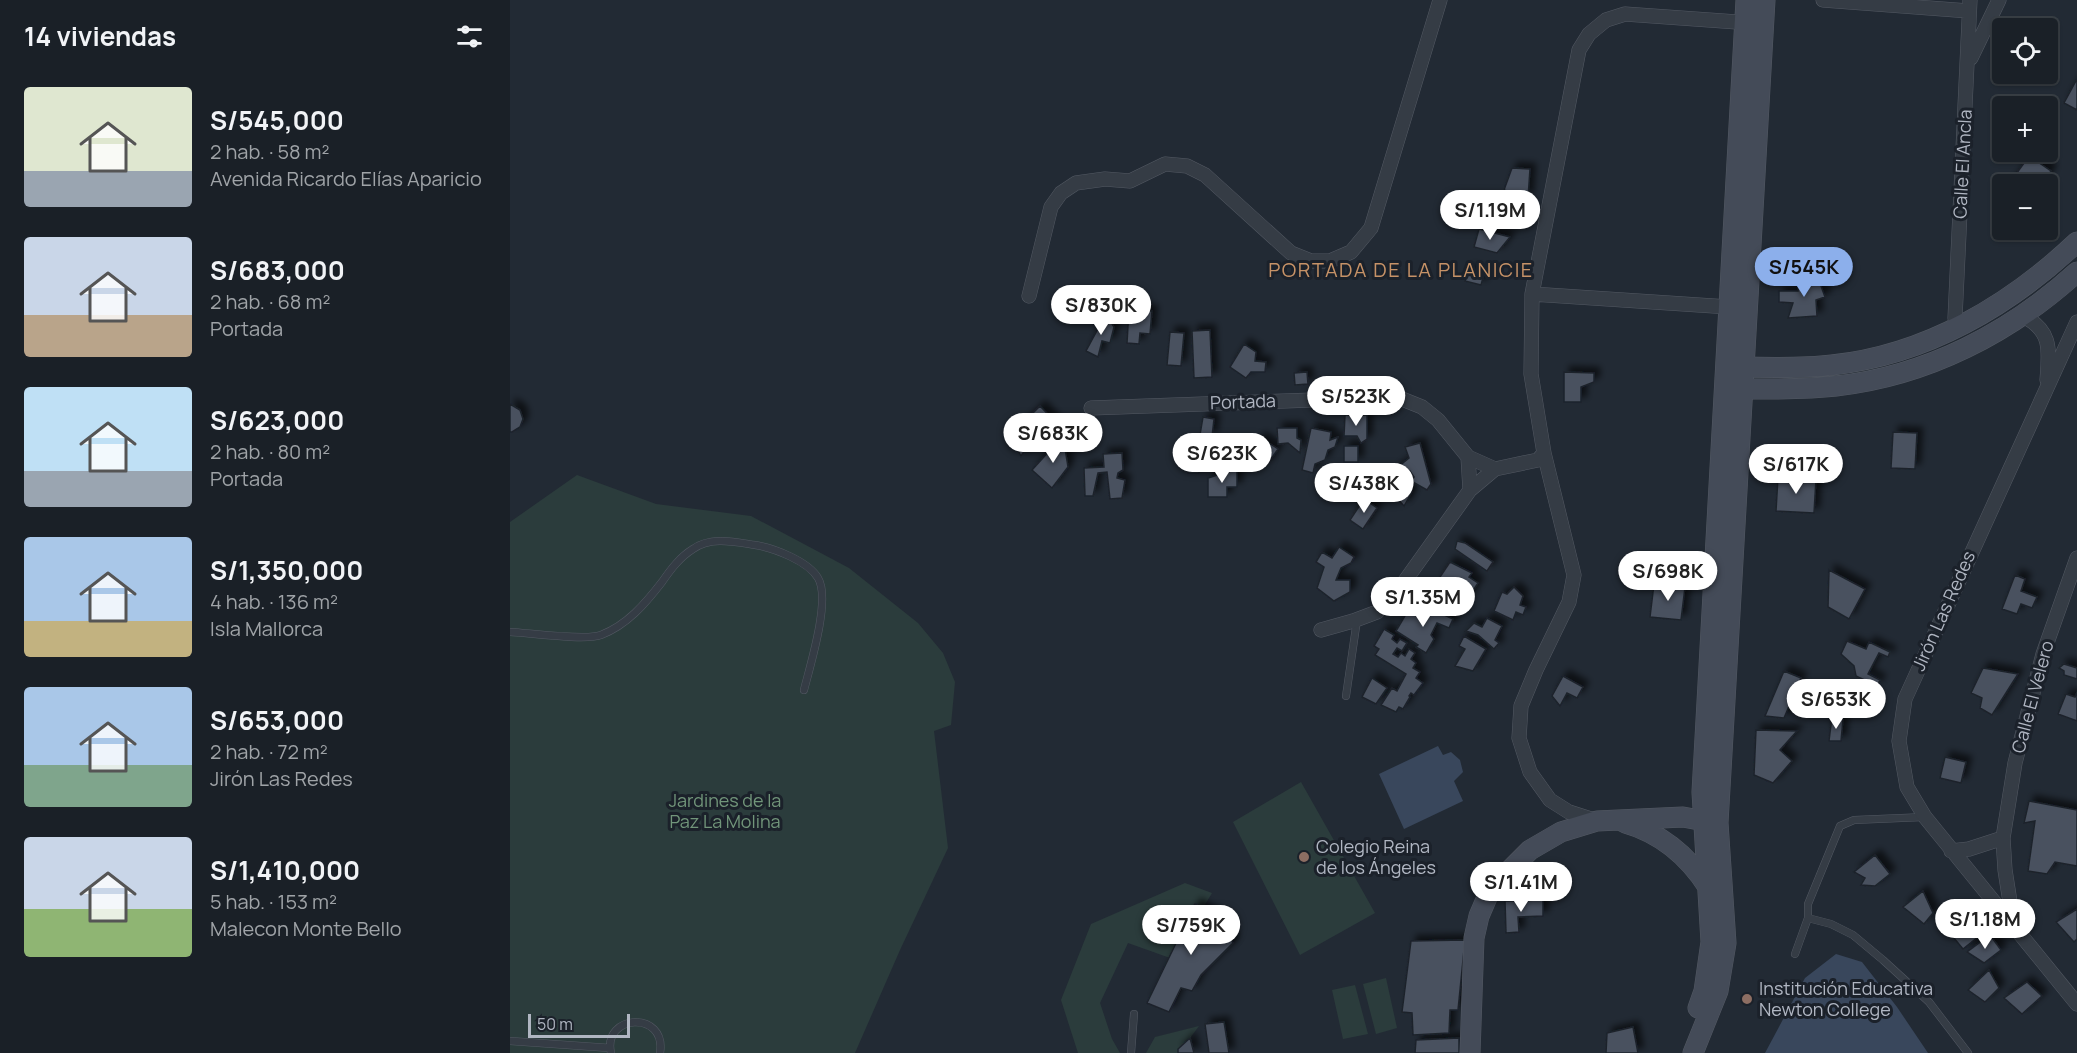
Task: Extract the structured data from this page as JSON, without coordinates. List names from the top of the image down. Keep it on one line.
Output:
{"streets":{"street":["Calle El Ancla","Portada","Jirón Las Redes","Calle El Velero"]},"crossings":[["Jirón Las Redes","Calle El Velero"]],"districts":["PORTADA DE LA PLANICIE"],"parks":["Jardines de la Paz La Molina"],"places":["Colegio Reina de los Ángeles","Institución Educativa Newton College"],"scale_bar":"50 m","page":{"heading":"14 viviendas","map_buttons":["+","−"],"list":[{"name":"S/545,000","note":"2 hab. · 58 m² · Avenida Ricardo Elías Aparicio"},{"name":"S/683,000","note":"2 hab. · 68 m² · Portada"},{"name":"S/623,000","note":"2 hab. · 80 m² · Portada"},{"name":"S/1,350,000","note":"4 hab. · 136 m² · Isla Mallorca"},{"name":"S/653,000","note":"2 hab. · 72 m² · Jirón Las Redes"},{"name":"S/1,410,000","note":"5 hab. · 153 m² · Malecon Monte Bello"}],"price":["S/1.19M","S/545K","S/830K","S/523K","S/683K","S/623K","S/617K","S/438K","S/698K","S/1.35M","S/653K","S/1.41M","S/1.18M","S/759K"],"scale":"50 m"}}
